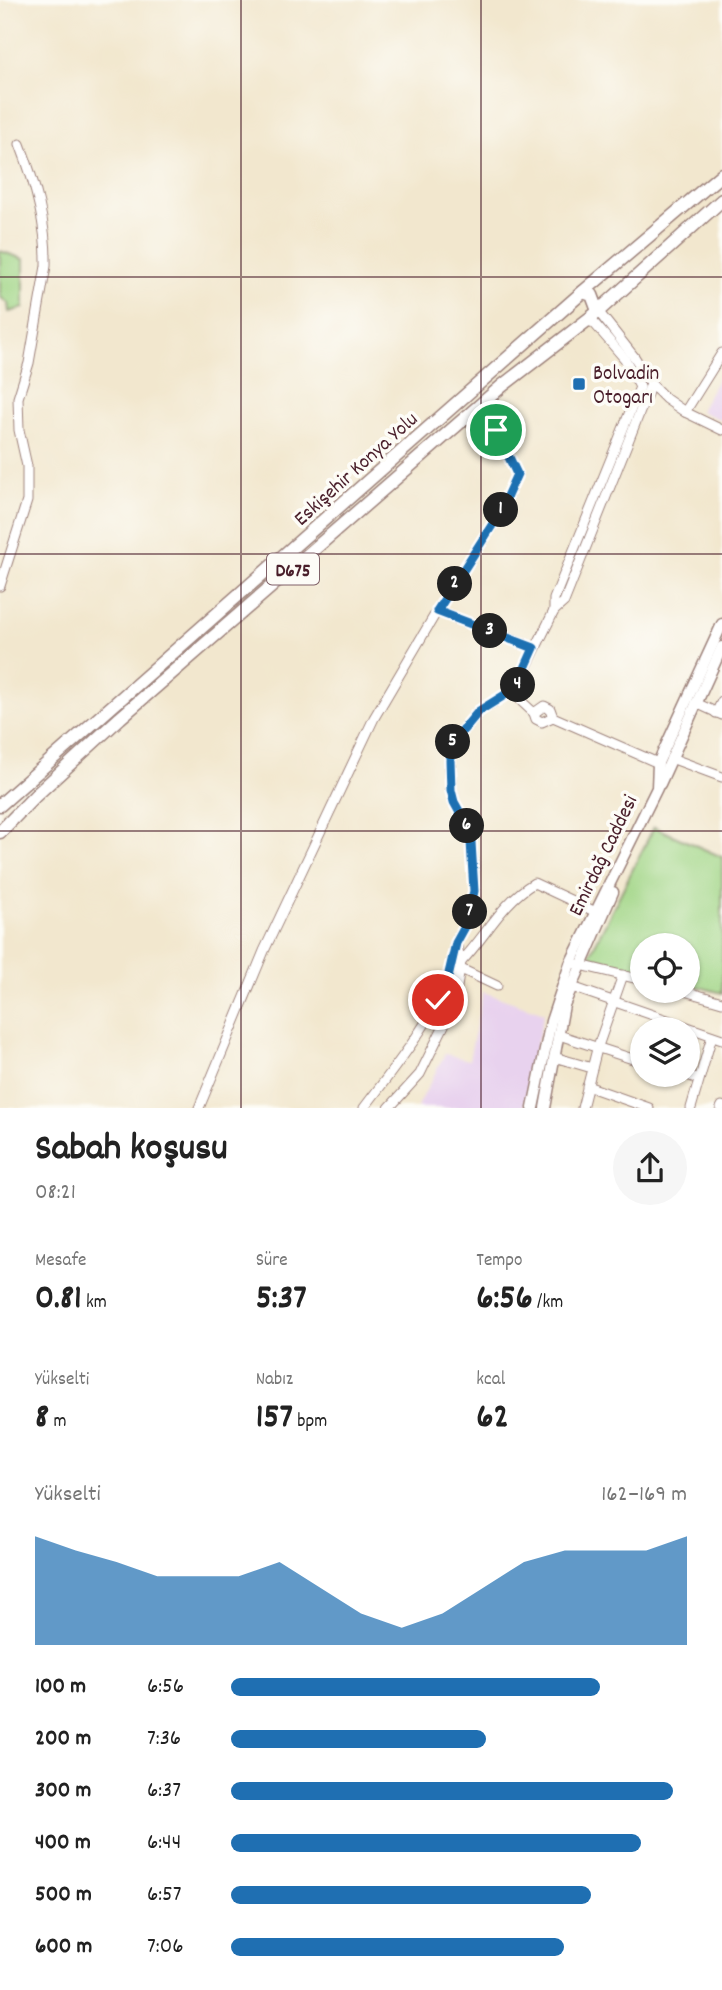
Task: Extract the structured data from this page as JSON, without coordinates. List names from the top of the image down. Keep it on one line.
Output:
{"streets":{"highway":["Eskişehir Konya Yolu","D675"],"main road":["Emirdağ Caddesi"]},"crossings":[["Eskişehir Konya Yolu","D675"]],"places":{"transit":["Bolvadin Otogarı"]},"page":{"pins":["1","2","3","4","5","6","7"],"heading":["Sabah koşusu","08:21"],"stats":[["Mesafe","0.81 km"],["Süre","5:37"],["Tempo","6:56 /km"],["Yükselti","8 m"],["Nabız","157 bpm"],["kcal","62"]],"chart":["Yükselti","162–169 m"],"list":[{"name":"100 m","note":"6:56"},{"name":"200 m","note":"7:36"},{"name":"300 m","note":"6:37"},{"name":"400 m","note":"6:44"},{"name":"500 m","note":"6:57"},{"name":"600 m","note":"7:06"}]}}
